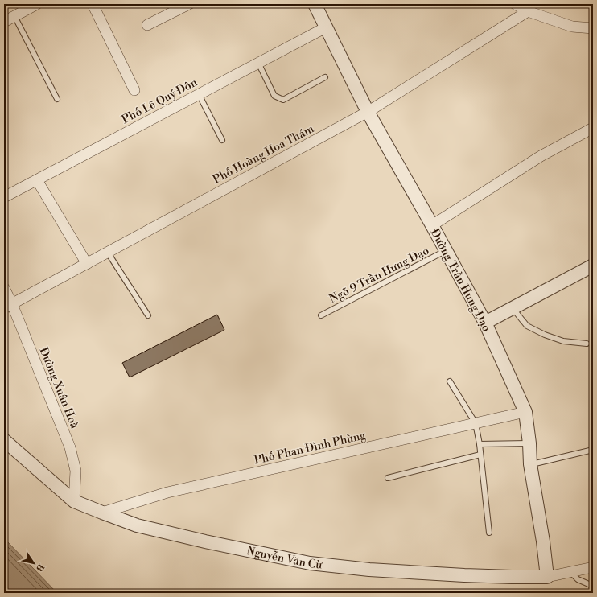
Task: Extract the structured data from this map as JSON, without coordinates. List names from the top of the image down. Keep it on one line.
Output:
{"streets":{"street":["Phố Lê Quý Đôn","Phố Hoàng Hoa Thám","Đường Trần Hưng Đạo","Đường Xuân Hoà","Phố Phan Đình Phùng","Nguyễn Văn Cừ"],"lane":["Ngõ 9 Trần Hưng Đạo"]},"crossings":[["Phố Lê Quý Đôn","Đường Trần Hưng Đạo"],["Phố Hoàng Hoa Thám","Đường Trần Hưng Đạo"],["Phố Hoàng Hoa Thám","Đường Xuân Hoà"],["Ngõ 9 Trần Hưng Đạo","Đường Trần Hưng Đạo"],["Đường Trần Hưng Đạo","Phố Phan Đình Phùng"],["Đường Trần Hưng Đạo","Nguyễn Văn Cừ"],["Đường Xuân Hoà","Nguyễn Văn Cừ"],["Phố Phan Đình Phùng","Nguyễn Văn Cừ"]],"north":"bottom right"}
